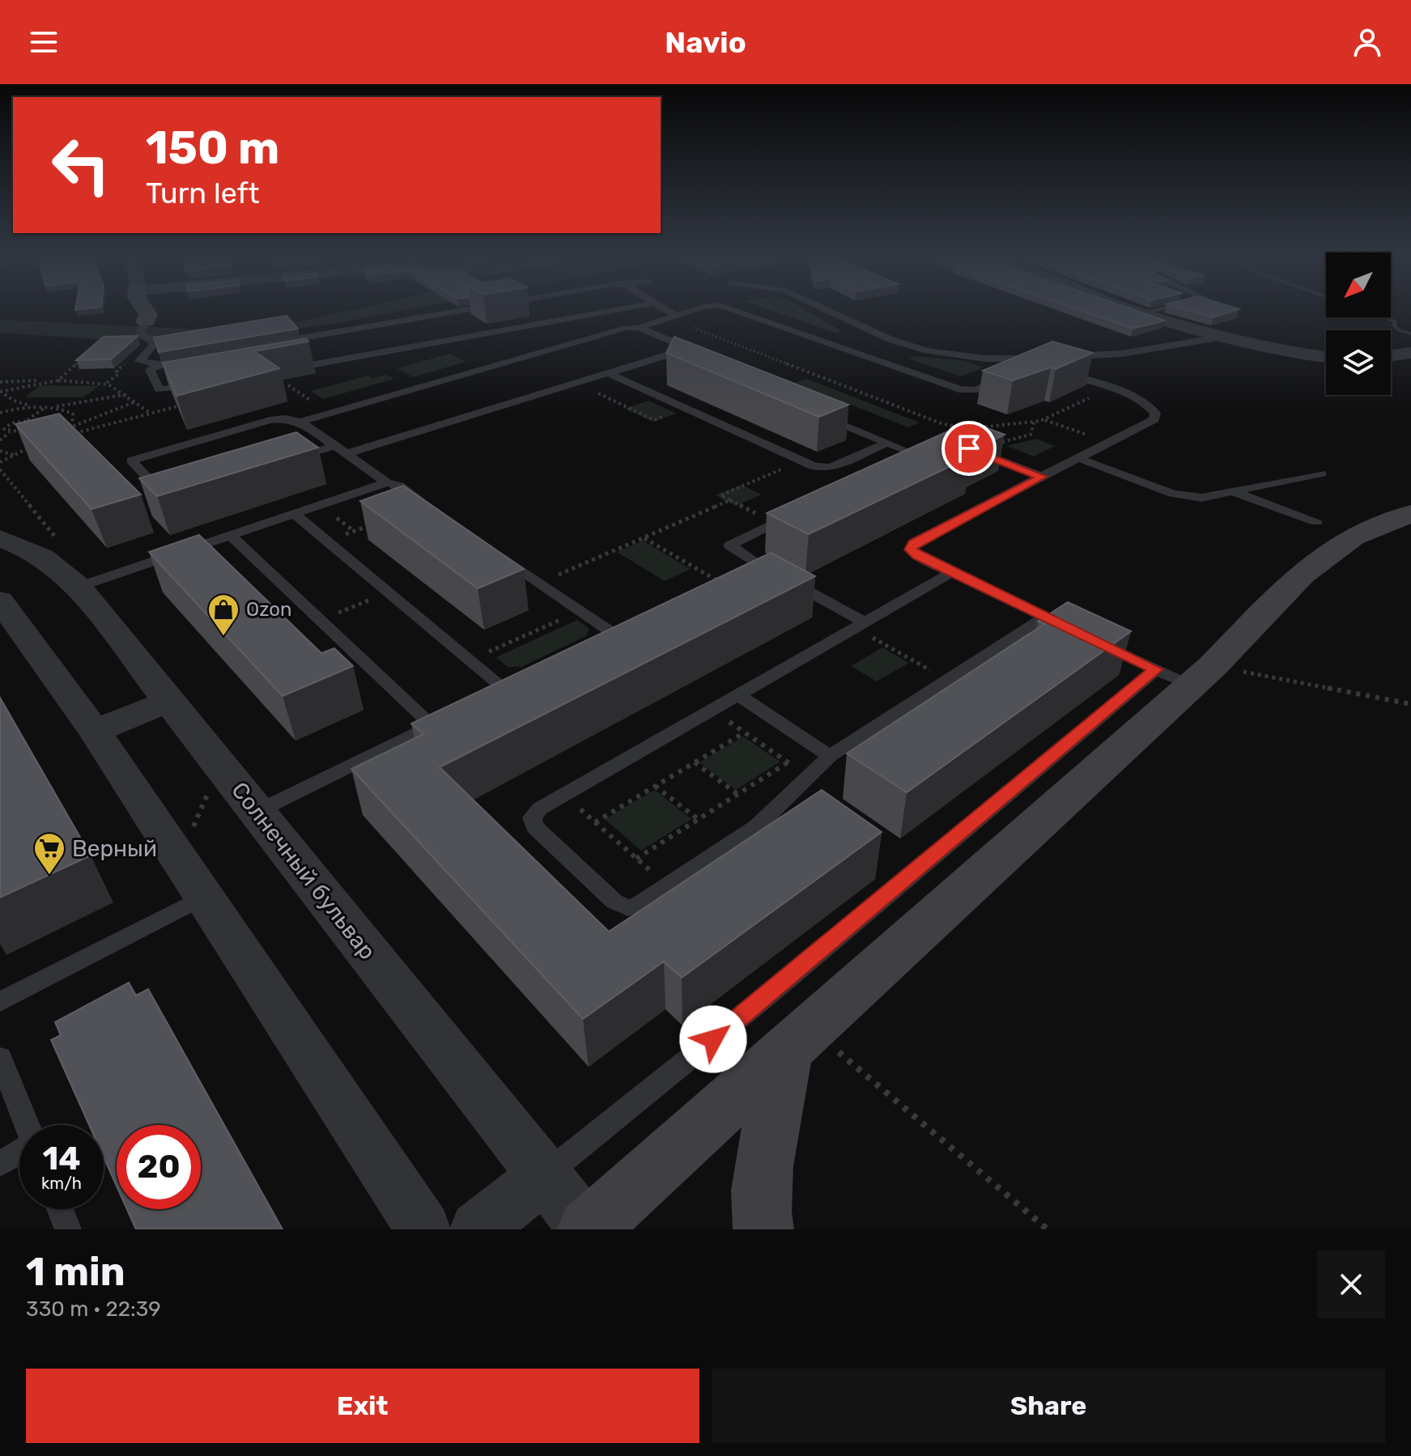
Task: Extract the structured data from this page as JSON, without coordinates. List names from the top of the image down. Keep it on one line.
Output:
{"streets":{"street":["Солнечный бульвар"]},"places":{"shop":["Ozon"],"supermarket":["Верный"]},"north":"bottom left","page":{"header":"Navio","turn":["150 m","Turn left"],"speed":"14 km/h","limit":"20","heading":["1 min","330 m · 22:39"],"buttons":["Exit","Share"]}}
